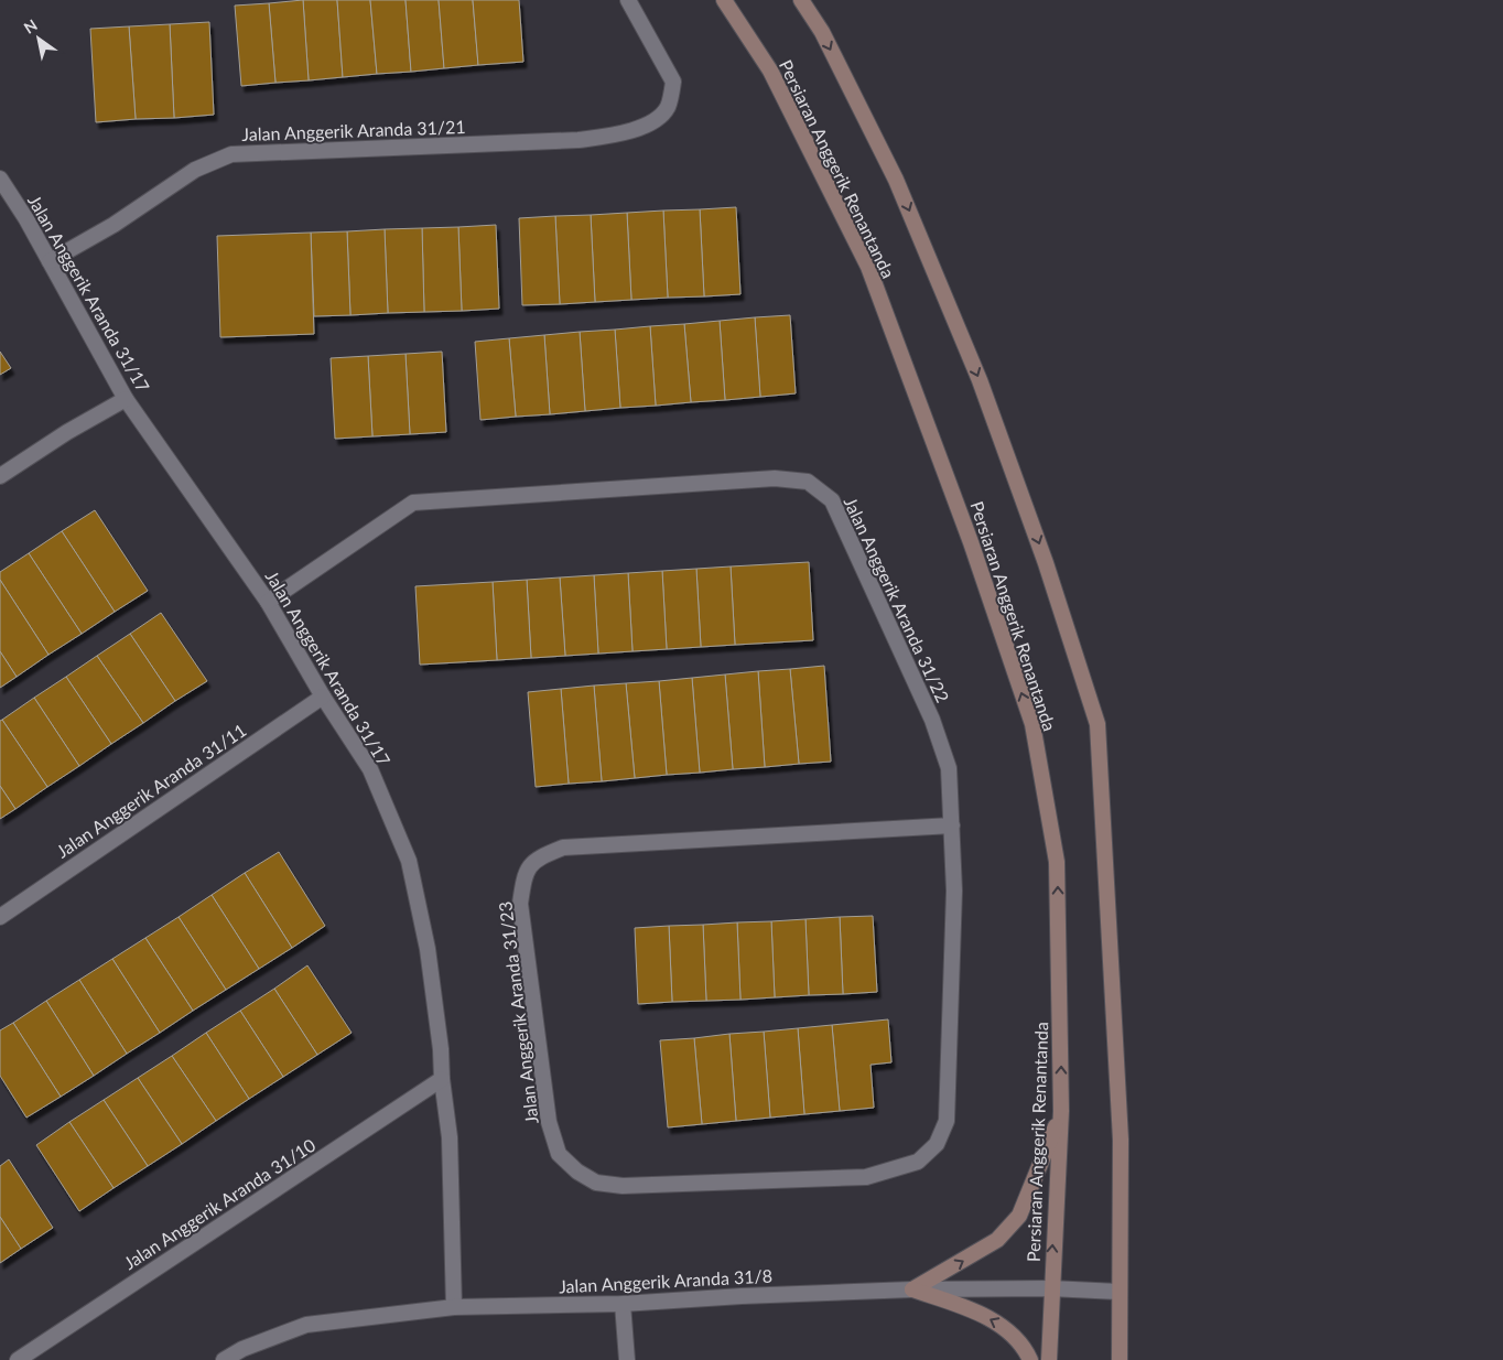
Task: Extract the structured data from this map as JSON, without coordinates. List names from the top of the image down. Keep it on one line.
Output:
{"streets":{"main road":["Persiaran Anggerik Renantanda"],"street":["Jalan Anggerik Aranda 31/21","Jalan Anggerik Aranda 31/17","Jalan Anggerik Aranda 31/22","Jalan Anggerik Aranda 31/11","Jalan Anggerik Aranda 31/23","Jalan Anggerik Aranda 31/10","Jalan Anggerik Aranda 31/8"]},"crossings":[["Jalan Anggerik Aranda 31/21","Jalan Anggerik Aranda 31/17"],["Persiaran Anggerik Renantanda","Jalan Anggerik Aranda 31/8"],["Jalan Anggerik Aranda 31/17","Jalan Anggerik Aranda 31/22"],["Jalan Anggerik Aranda 31/17","Jalan Anggerik Aranda 31/11"],["Jalan Anggerik Aranda 31/17","Jalan Anggerik Aranda 31/10"],["Jalan Anggerik Aranda 31/17","Jalan Anggerik Aranda 31/8"],["Jalan Anggerik Aranda 31/22","Jalan Anggerik Aranda 31/23"]],"north":"top left"}
